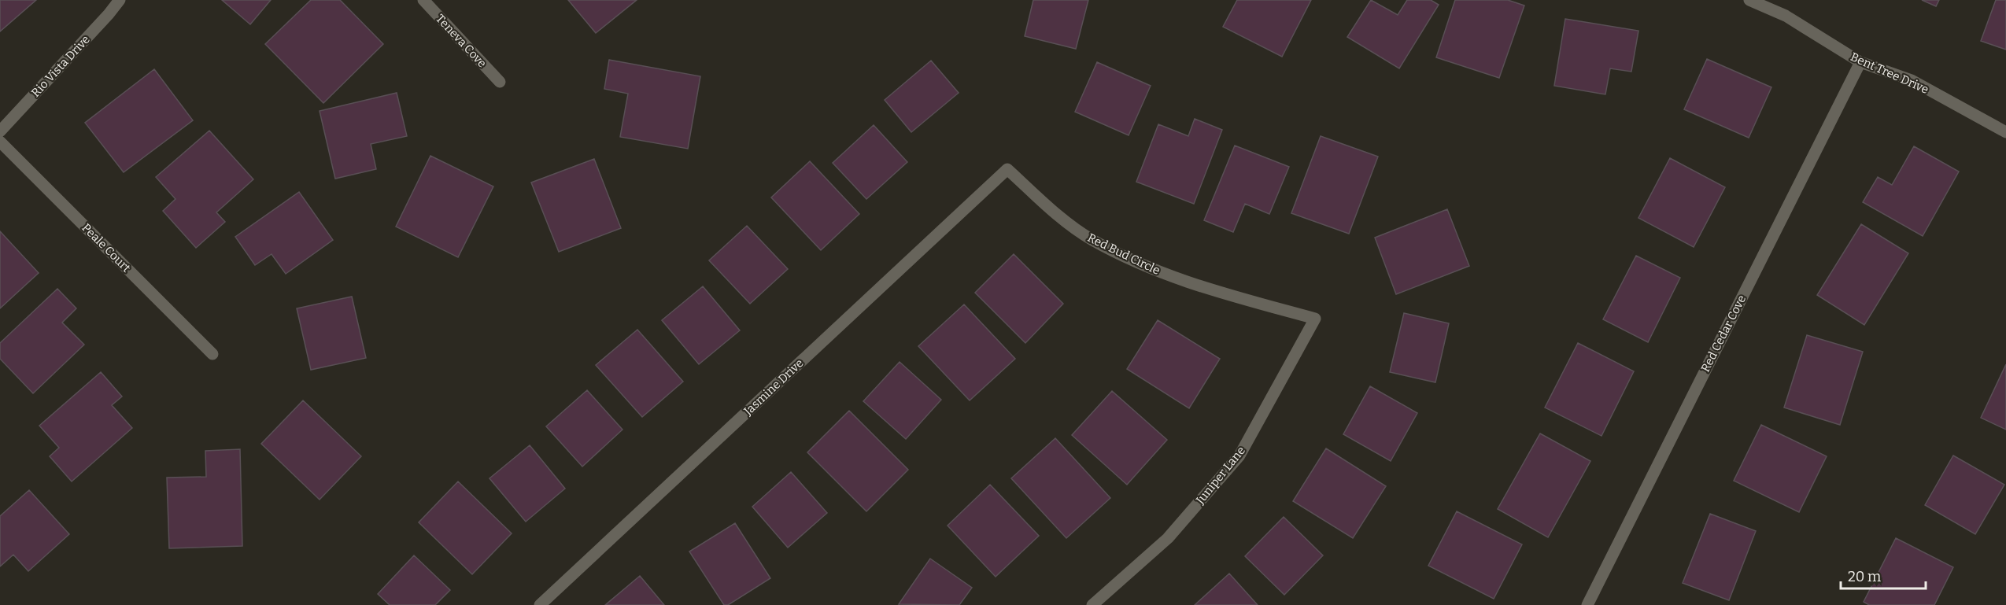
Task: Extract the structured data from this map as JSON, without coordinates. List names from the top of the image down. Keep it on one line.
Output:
{"streets":{"street":["Teneva Cove","Rio Vista Drive","Bent Tree Drive","Peale Court","Red Bud Circle","Red Cedar Cove","Jasmine Drive","Juniper Lane"]},"crossings":[["Bent Tree Drive","Red Cedar Cove"],["Red Bud Circle","Jasmine Drive"],["Red Bud Circle","Juniper Lane"]],"scale_bar":"20 m"}
